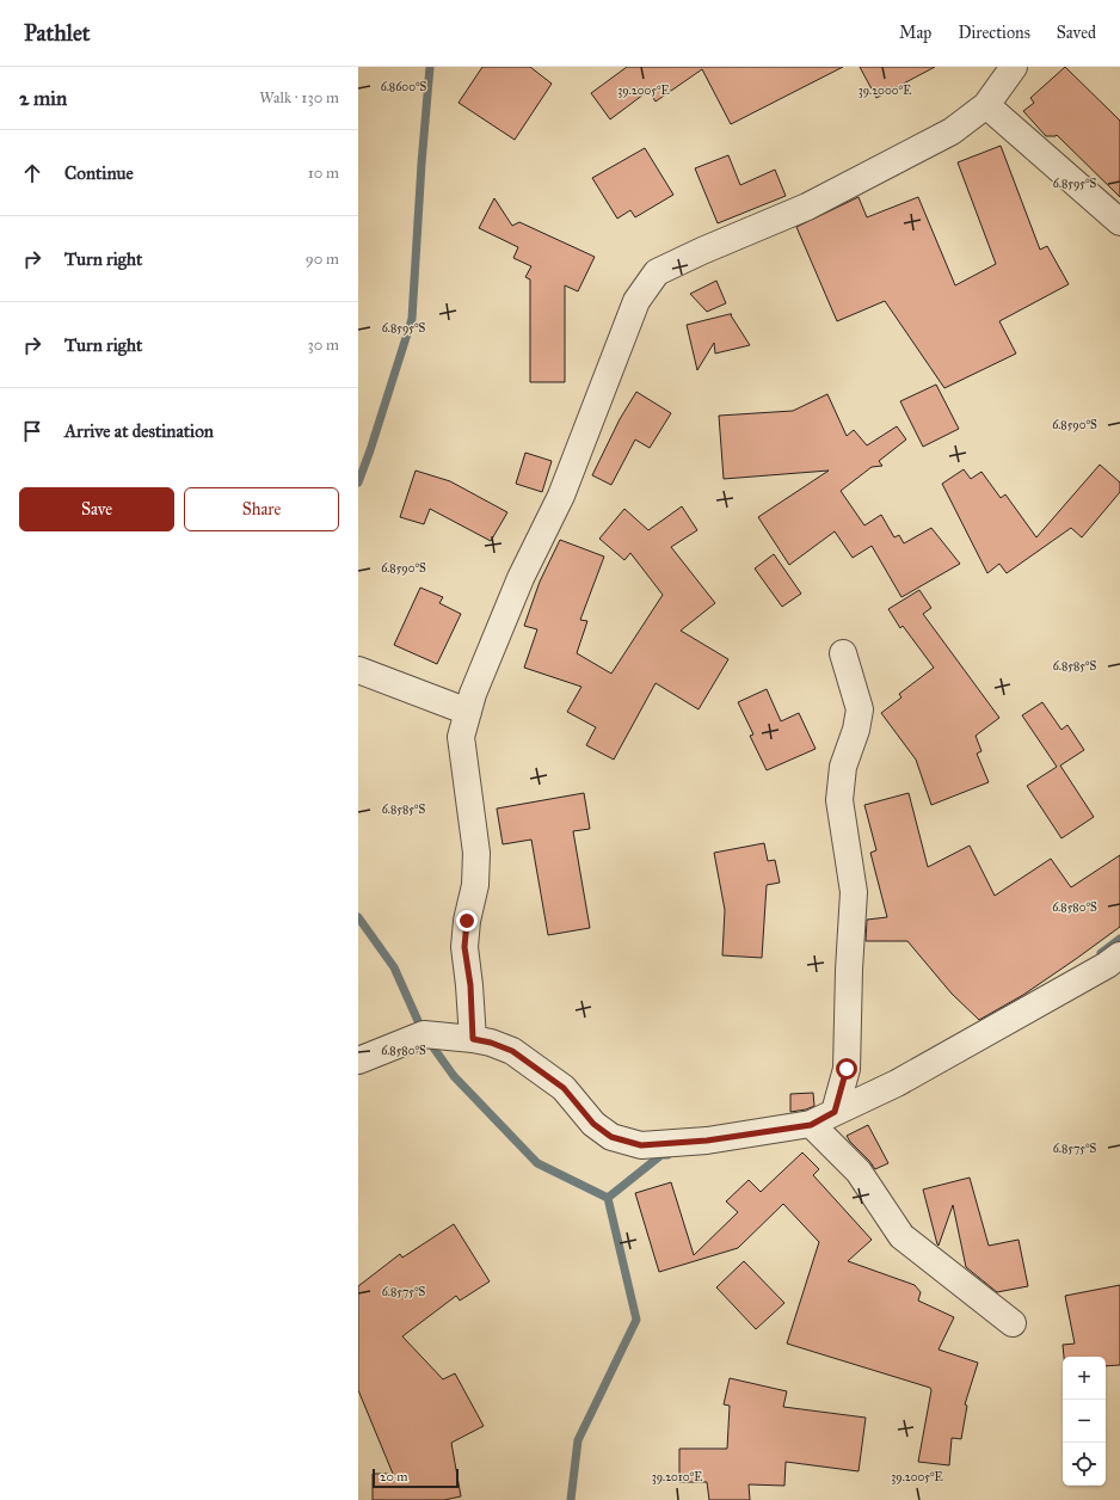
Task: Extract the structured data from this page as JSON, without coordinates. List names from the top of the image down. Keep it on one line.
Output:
{"scale_bar":"20 m","page":{"header":"Pathlet","nav":["Map","Directions","Saved"],"heading":["2 min","Walk · 130 m"],"list":[["Continue","10 m"],["Turn right","90 m"],["Turn right","30 m"],"Arrive at destination"],"buttons":["Save","Share"],"map_buttons":["+","−"],"scale":"20 m"},"coordinates":["6.8600°S","39.2005°E","39.2000°E","6.8595°S","6.8590°S","6.8585°S","6.8580°S","6.8575°S","39.2010°E"]}
